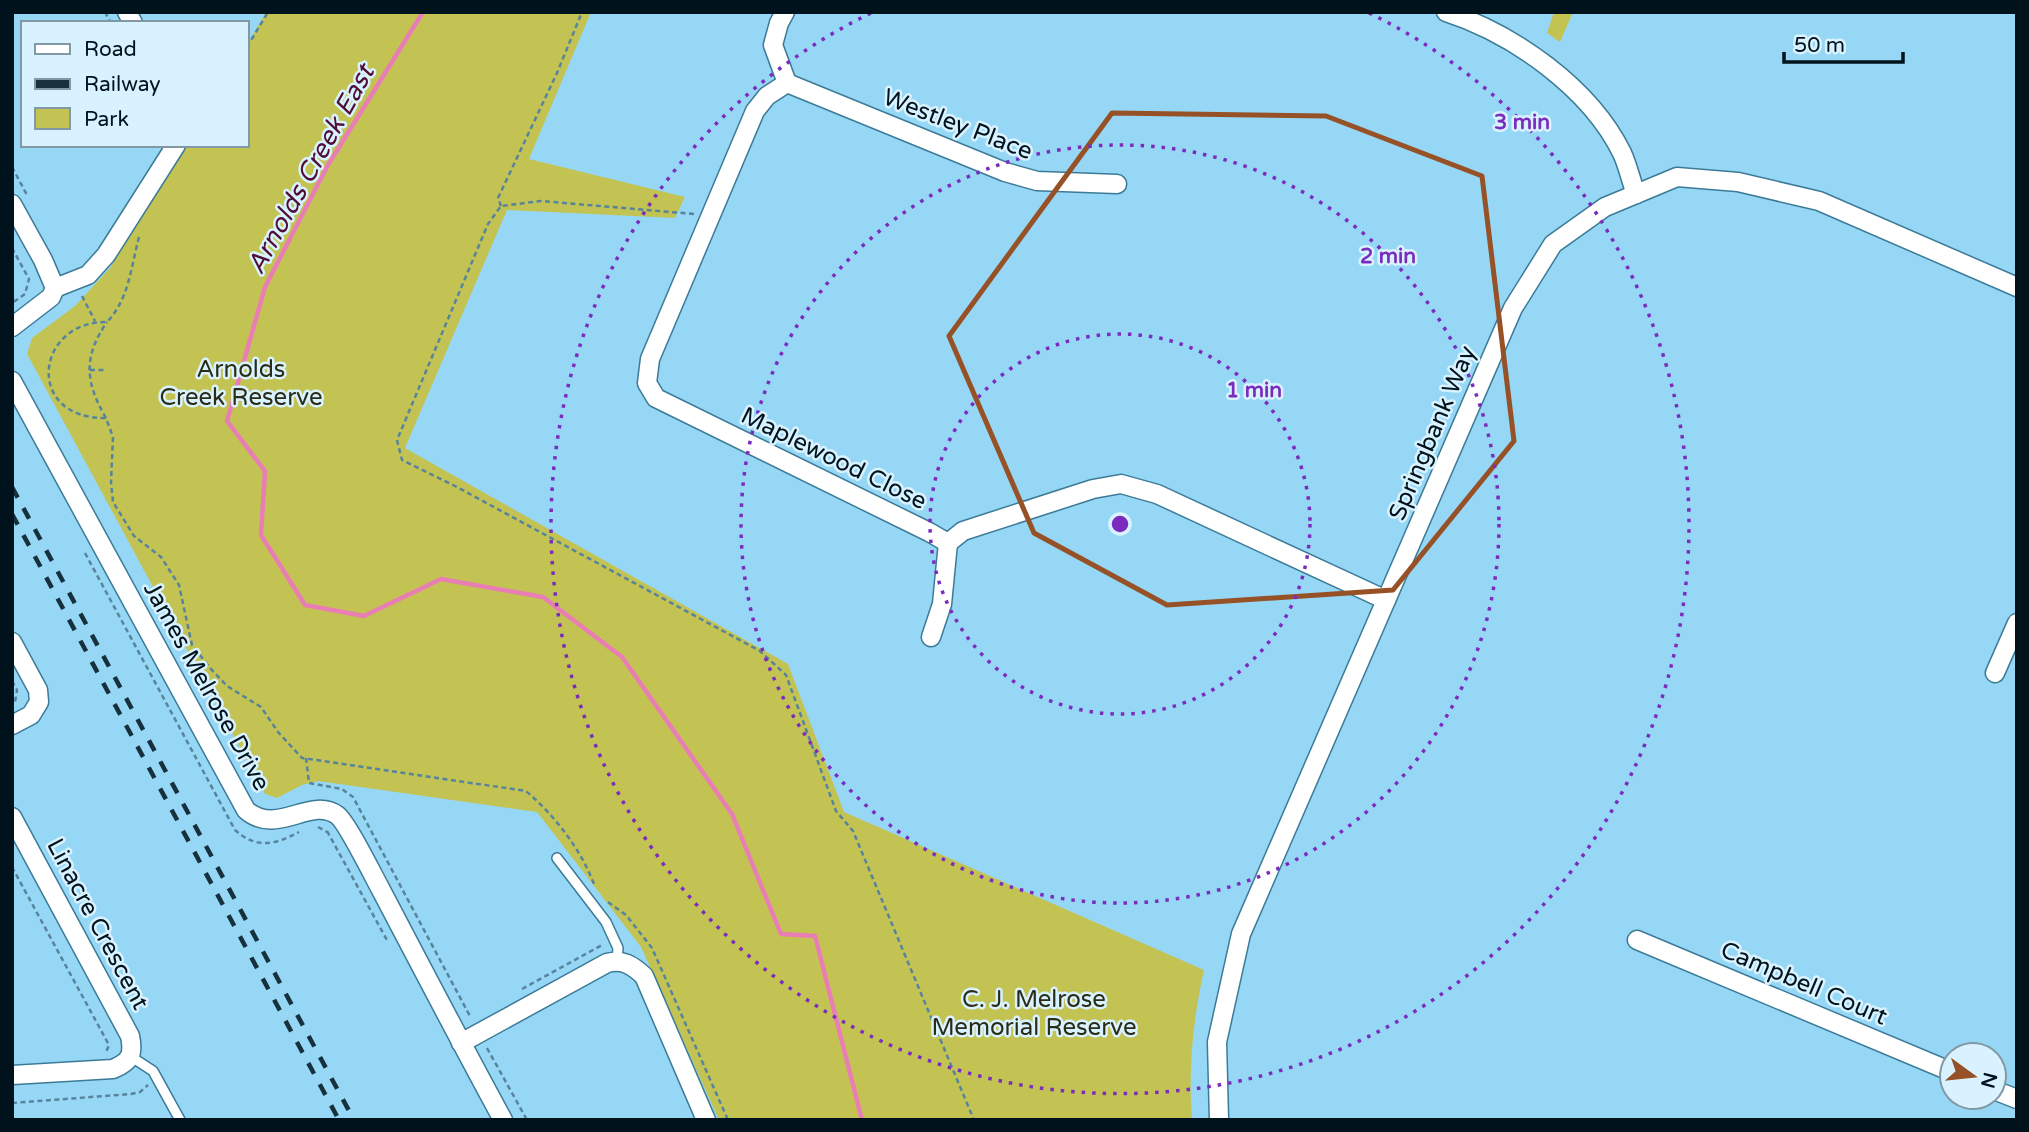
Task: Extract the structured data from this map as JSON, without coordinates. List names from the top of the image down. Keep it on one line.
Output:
{"streets":{"street":["Westley Place","Springbank Way","Maplewood Close","James Melrose Drive","Linacre Crescent","Campbell Court"]},"crossings":[["Westley Place","Maplewood Close"]],"water":["Arnolds Creek East"],"parks":["Arnolds Creek Reserve","C. J. Melrose Memorial Reserve"],"legend":["Road","Railway","Park"],"scale_bar":"50 m","north":"right","rings":["3 min","2 min","1 min"]}
